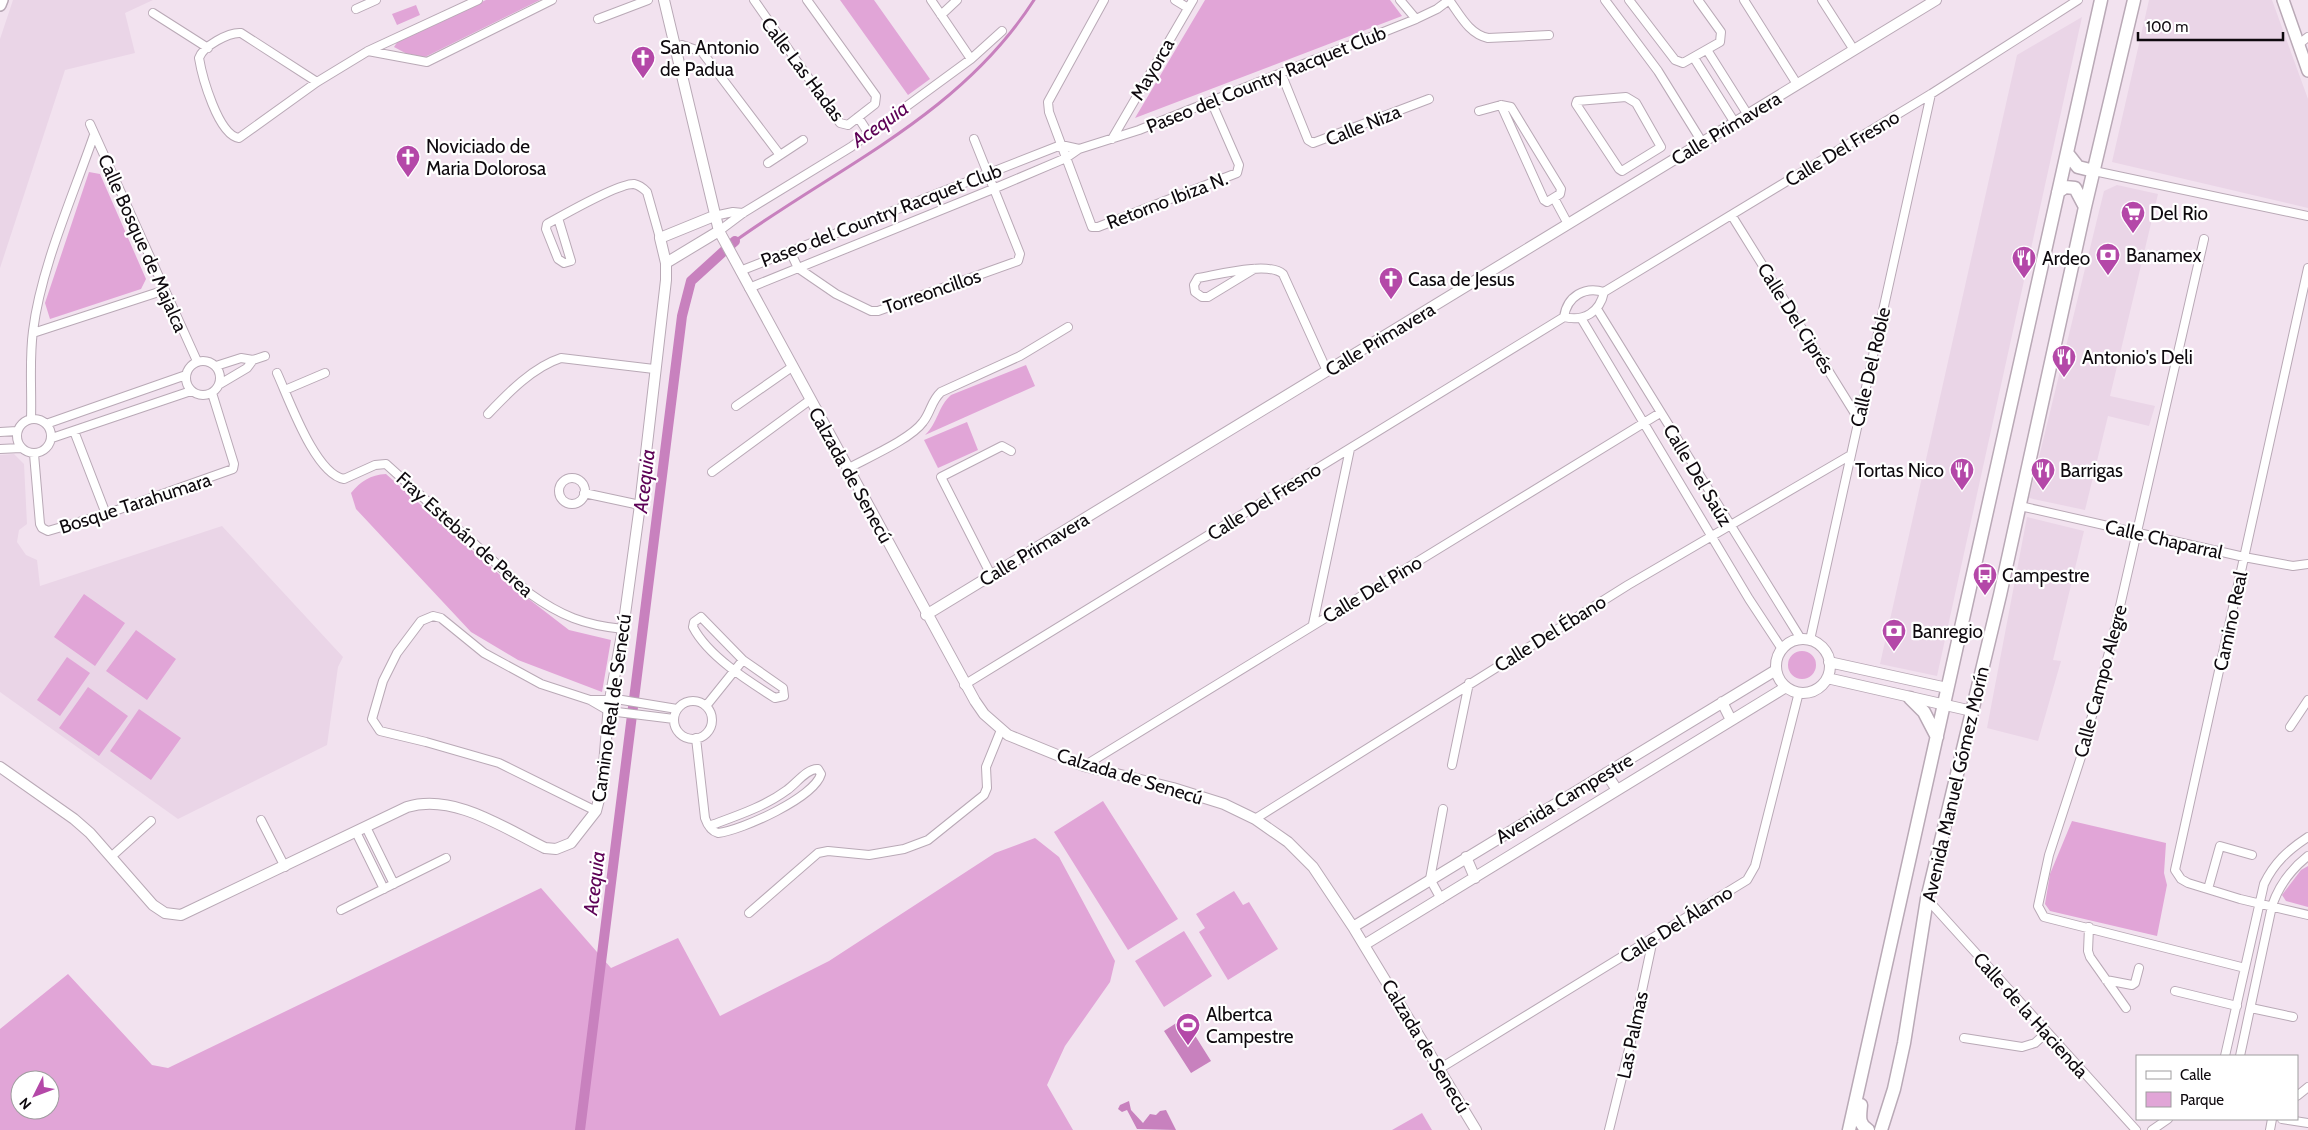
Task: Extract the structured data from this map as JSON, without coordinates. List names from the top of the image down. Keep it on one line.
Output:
{"streets":{"main road":["Avenida Manuel Gómez Morín"],"street":["Calle Las Hadas","Mayorca","Paseo del Country Racquet Club","Calle Niza","Calle Primavera","Calle Del Fresno","Retorno Ibiza N.","Calle Bosque de Majalca","Torreoncillos","Calle Del Ciprés","Calle Del Roble","Calzada de Senecú","Calle Del Saúz","Bosque Tarahumara","Fray Estebán de Perea","Calle Chaparral","Calle Del Pino","Camino Real","Calle Del Ébano","Calle Campo Alegre","Camino Real de Senecú","Avenida Campestre","Calle Del Álamo","Calle de la Hacienda","Las Palmas"]},"crossings":[["Mayorca","Paseo del Country Racquet Club"],["Paseo del Country Racquet Club","Calle Niza"],["Paseo del Country Racquet Club","Retorno Ibiza N."],["Paseo del Country Racquet Club","Torreoncillos"],["Paseo del Country Racquet Club","Calzada de Senecú"],["Calle Primavera","Calzada de Senecú"],["Calle Del Fresno","Calle Del Ciprés"],["Calle Del Fresno","Calle Del Roble"],["Calle Del Fresno","Calzada de Senecú"],["Calle Bosque de Majalca","Bosque Tarahumara"],["Calle Del Ciprés","Calle Del Roble"],["Calle Del Roble","Calle Del Saúz"],["Calle Del Roble","Calle Del Ébano"],["Calle Del Roble","Avenida Campestre"],["Calle Del Roble","Calle Del Álamo"],["Calzada de Senecú","Calle Del Pino"],["Calzada de Senecú","Calle Del Ébano"],["Calzada de Senecú","Avenida Campestre"],["Calzada de Senecú","Calle Del Álamo"],["Calle Del Saúz","Calle Del Pino"],["Calle Del Saúz","Calle Del Ébano"],["Calle Del Saúz","Avenida Campestre"],["Calle Del Saúz","Calle Del Álamo"],["Fray Estebán de Perea","Camino Real de Senecú"],["Calle Chaparral","Camino Real"],["Calle Chaparral","Calle Campo Alegre"],["Calle Chaparral","Avenida Manuel Gómez Morín"],["Avenida Manuel Gómez Morín","Calle de la Hacienda"],["Avenida Campestre","Calle Del Álamo"],["Calle Del Álamo","Las Palmas"]],"water":["Acequia"],"places":{"church":["San Antonio de Padua","Noviciado de Maria Dolorosa","Casa de Jesus"],"supermarket":["Del Rio"],"bank":["Banamex","Banregio"],"restaurant":["Ardeo","Antonio's Deli","Tortas Nico","Barrigas"],"bus stop":["Campestre"],"sports":["Albertca Campestre"]},"legend":["Calle","Parque"],"scale_bar":"100 m","north":"bottom left"}
